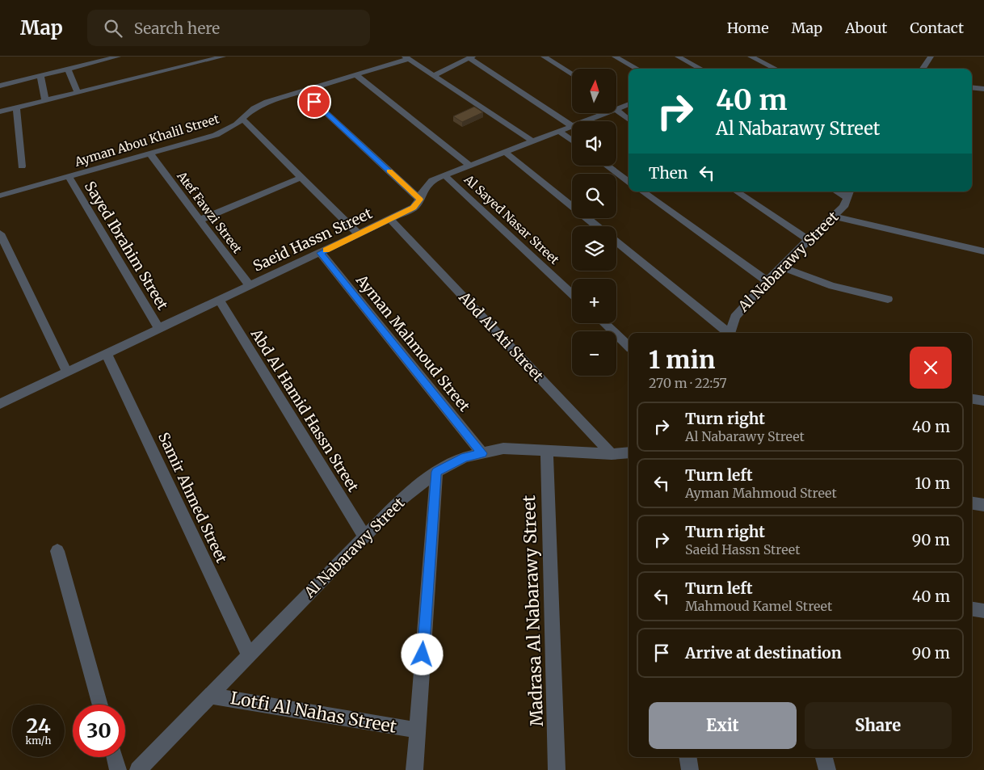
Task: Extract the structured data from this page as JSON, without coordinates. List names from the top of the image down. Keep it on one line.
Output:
{"streets":{"street":["Ayman Abou Khalil Street","Atef Fawzi Street","Al Sayed Nasar Street","Saeid Hassn Street","Sayed Ibrahim Street","Al Nabarawy Street","Abd Al Ati Street","Ayman Mahmoud Street","Abd Al Hamid Hassn Street","Samir Ahmed Street","Madrasa Al Nabarawy Street","Lotfi Al Nahas Street"]},"crossings":[["Ayman Abou Khalil Street","Atef Fawzi Street"],["Ayman Abou Khalil Street","Sayed Ibrahim Street"],["Atef Fawzi Street","Saeid Hassn Street"],["Al Sayed Nasar Street","Saeid Hassn Street"],["Saeid Hassn Street","Sayed Ibrahim Street"],["Saeid Hassn Street","Abd Al Ati Street"],["Saeid Hassn Street","Ayman Mahmoud Street"],["Saeid Hassn Street","Abd Al Hamid Hassn Street"],["Saeid Hassn Street","Samir Ahmed Street"],["Al Nabarawy Street","Abd Al Ati Street"],["Al Nabarawy Street","Ayman Mahmoud Street"],["Al Nabarawy Street","Abd Al Hamid Hassn Street"],["Al Nabarawy Street","Samir Ahmed Street"],["Al Nabarawy Street","Madrasa Al Nabarawy Street"],["Al Nabarawy Street","Lotfi Al Nahas Street"]],"north":"top","page":{"header":"Map","search":"Search here","nav":["Home","Map","About","Contact"],"map_buttons":["+","−"],"turn":["40 m","Al Nabarawy Street"],"then":"Then","heading":["1 min","270 m · 22:57"],"list":[{"name":"Turn right","note":"Al Nabarawy Street","value":"40 m"},{"name":"Turn left","note":"Ayman Mahmoud Street","value":"10 m"},{"name":"Turn right","note":"Saeid Hassn Street","value":"90 m"},{"name":"Turn left","note":"Mahmoud Kamel Street","value":"40 m"},{"name":"Arrive at destination","value":"90 m"}],"buttons":["Exit","Share"],"speed":"24 km/h","limit":"30"}}
